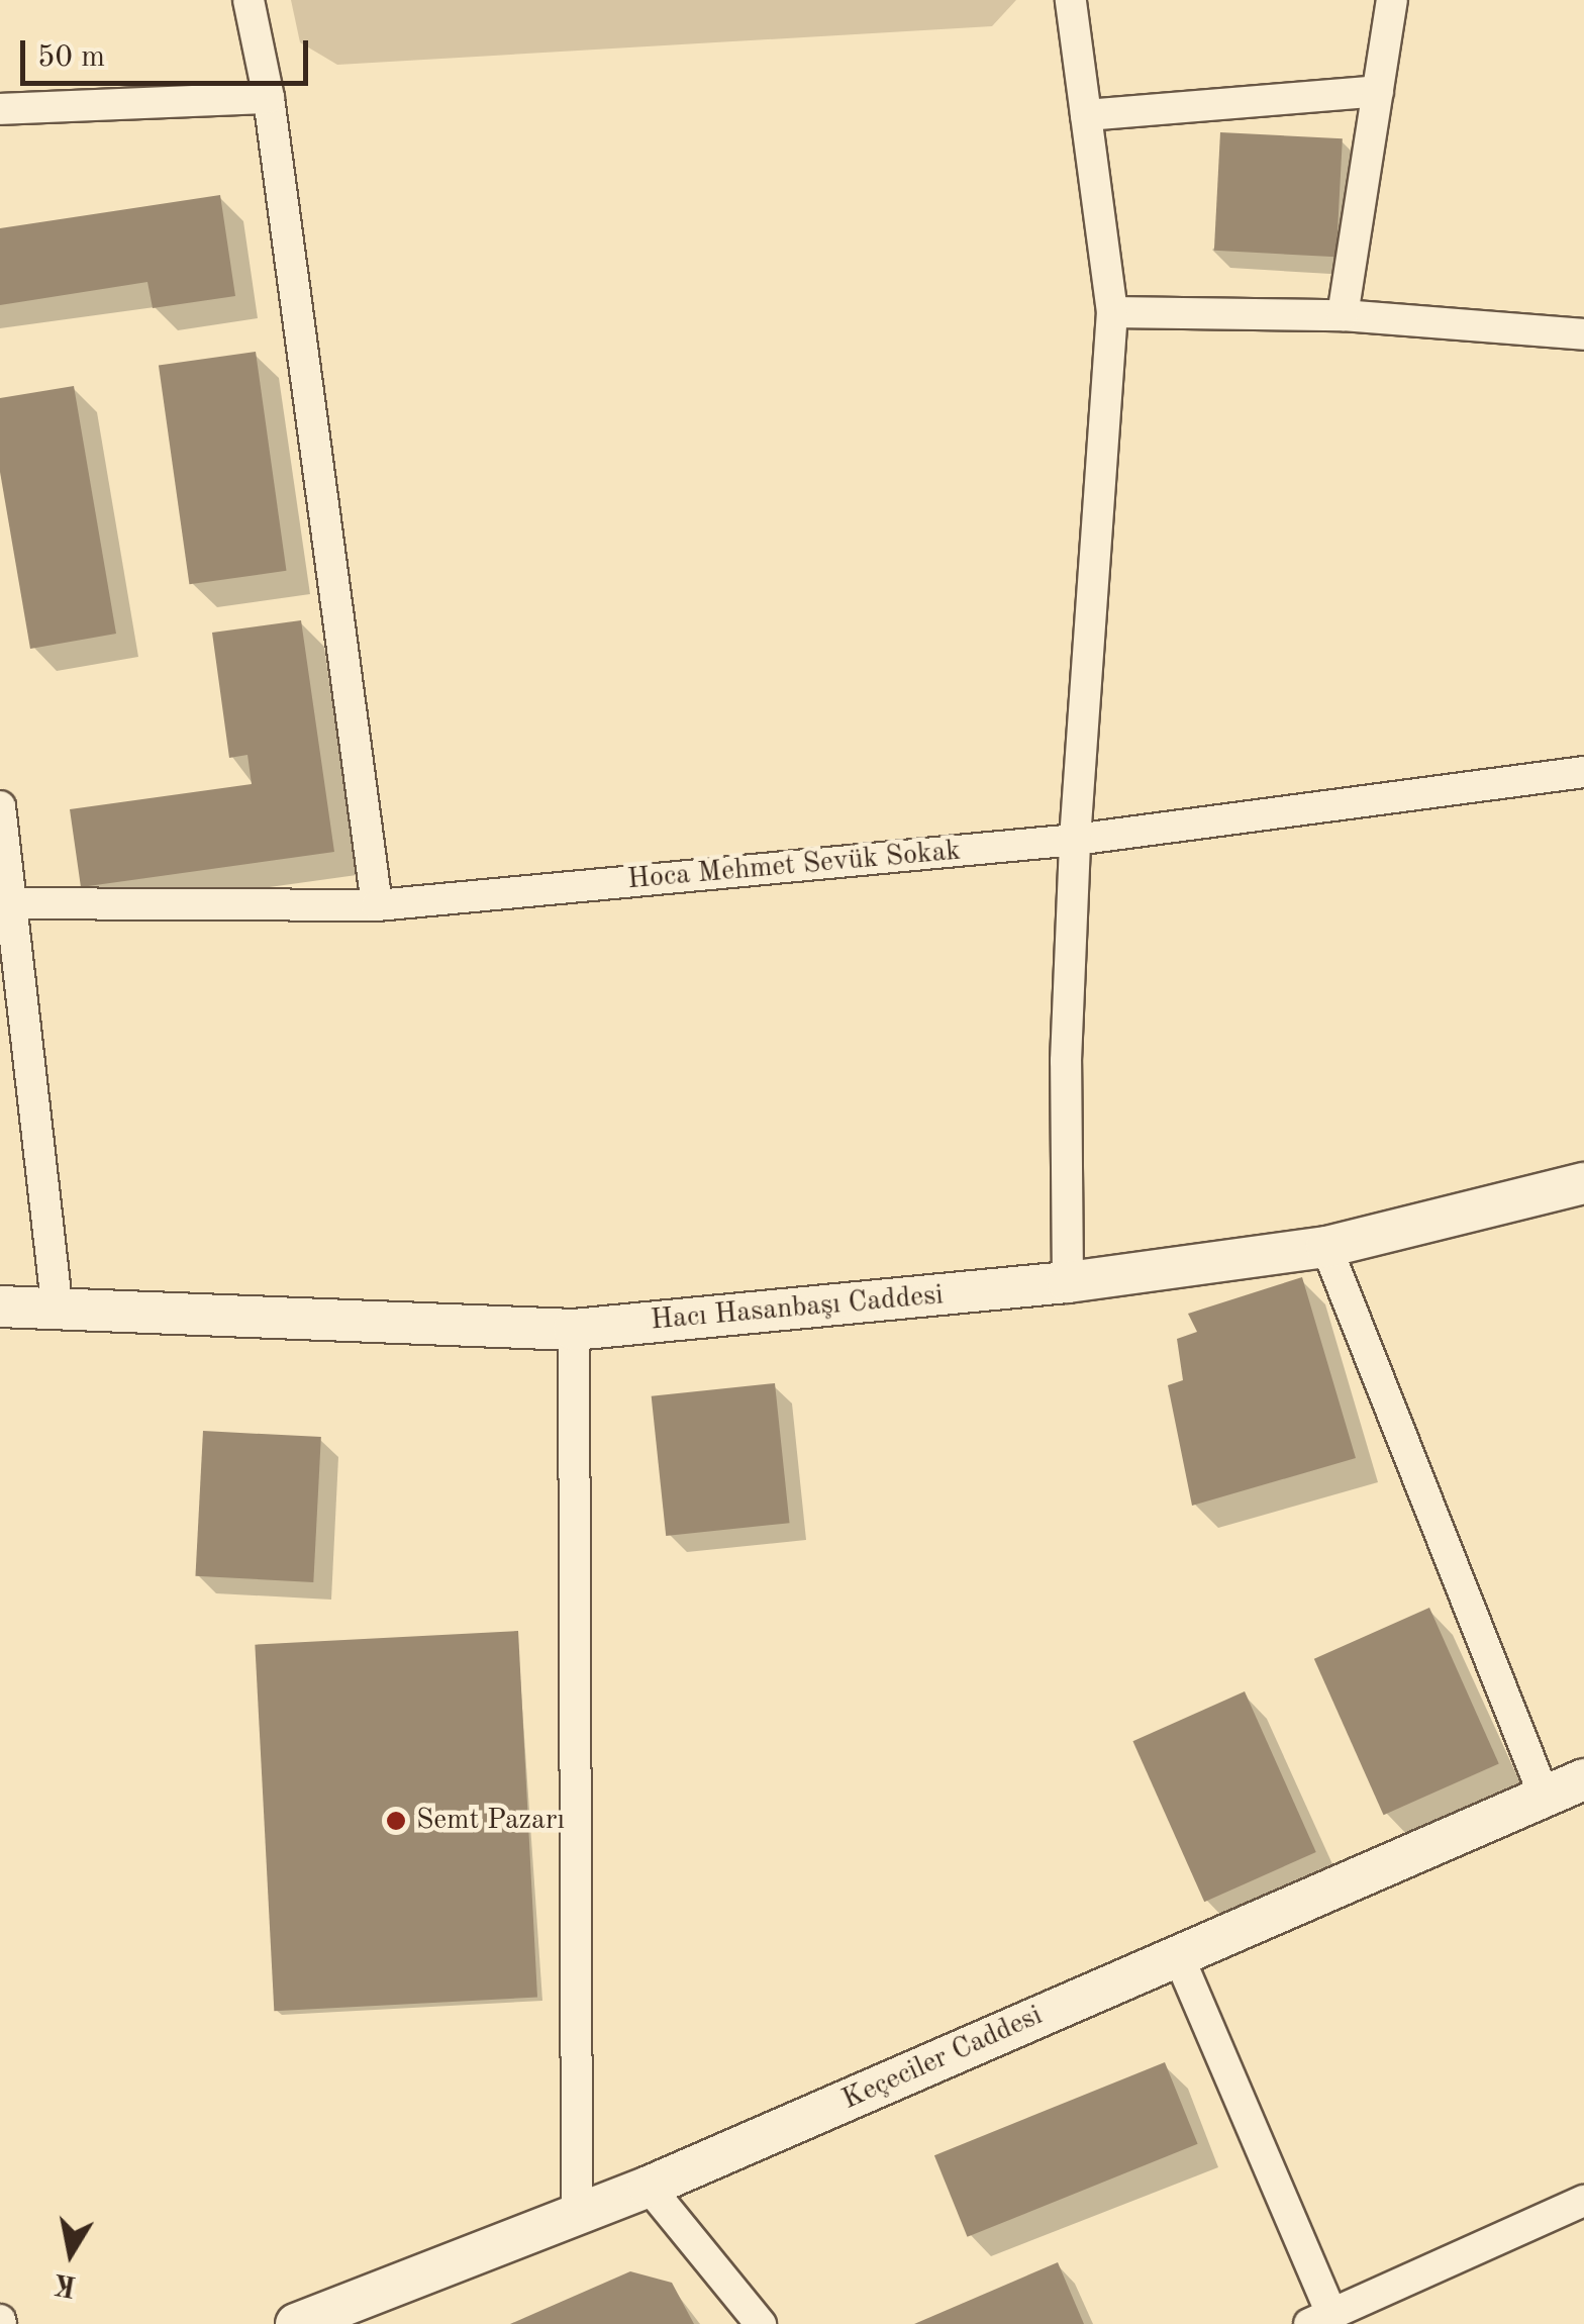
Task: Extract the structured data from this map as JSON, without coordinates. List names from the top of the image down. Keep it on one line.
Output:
{"streets":{"street":["Hoca Mehmet Sevük Sokak","Hacı Hasanbaşı Caddesi","Keçeciler Caddesi"]},"places":["Semt Pazarı"],"scale_bar":"50 m","north":"bottom"}
